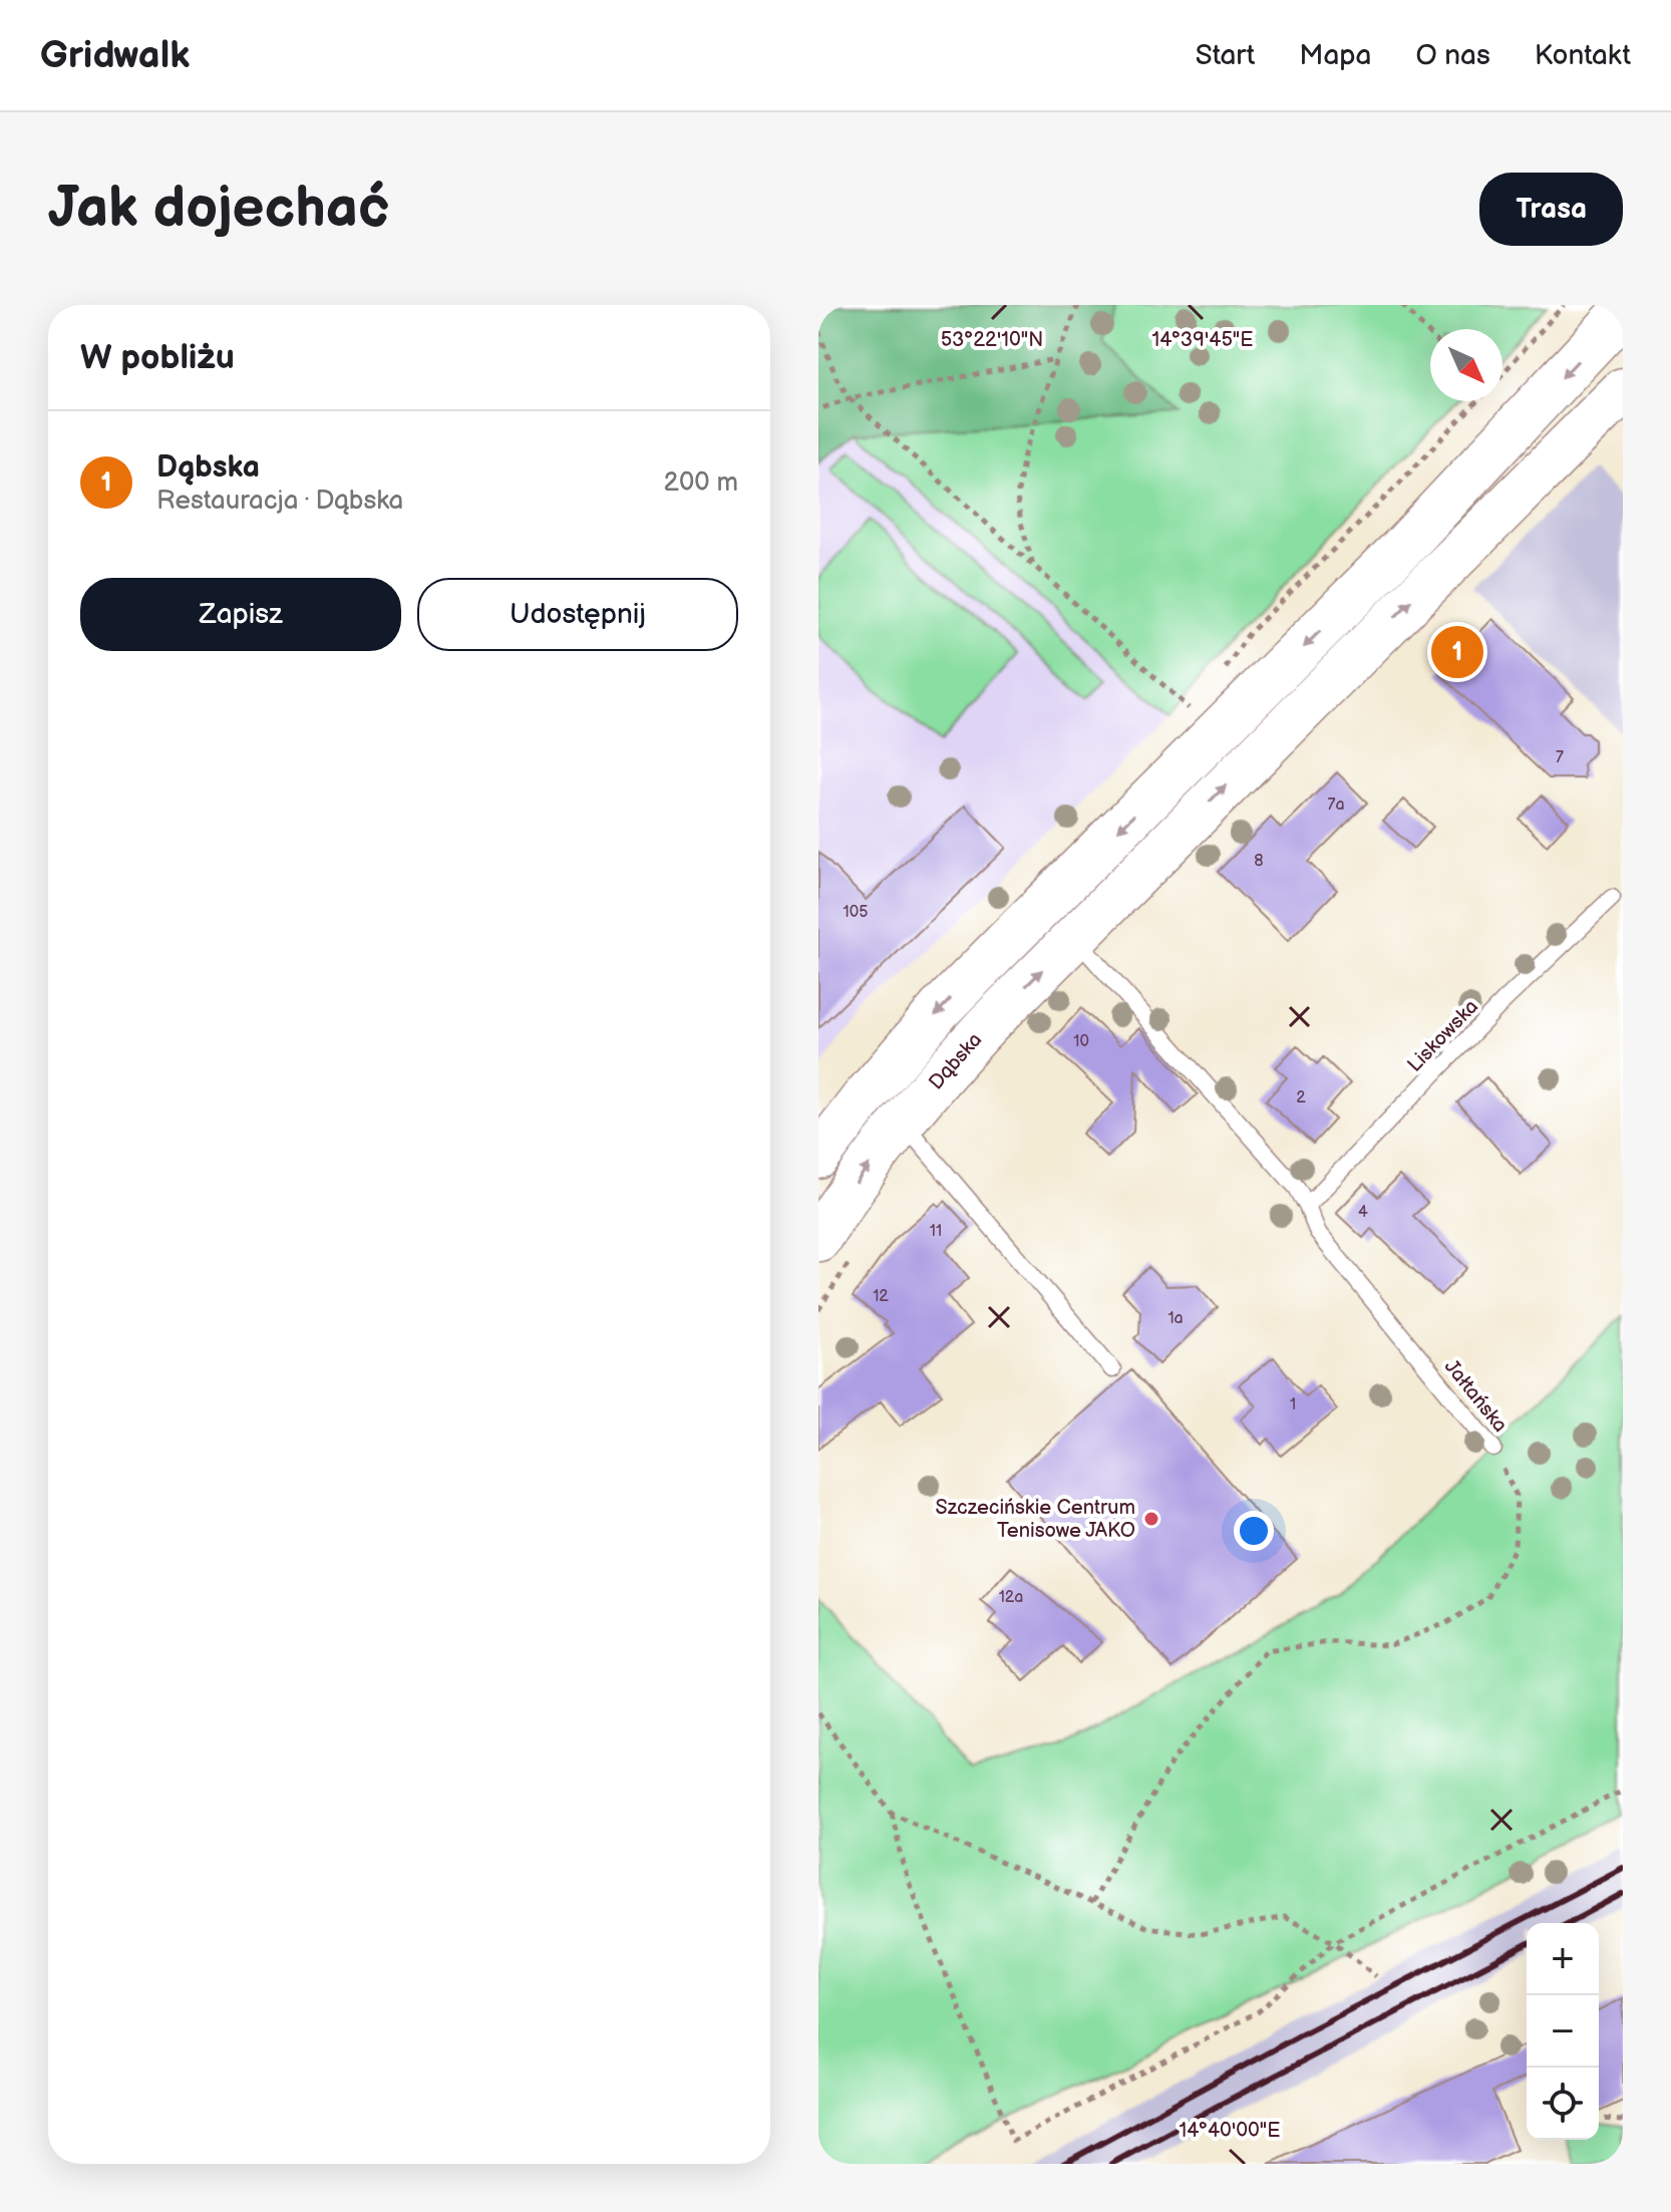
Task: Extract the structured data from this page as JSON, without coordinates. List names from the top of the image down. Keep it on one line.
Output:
{"streets":{"street":["Dąbska"],"lane":["Liskowska","Jałtańska"]},"crossings":[["Liskowska","Jałtańska"],["Dąbska","Jałtańska"]],"places":["Szczecińskie Centrum Tenisowe JAKO"],"house_numbers":["7","7a","8","105","10","2","4","11","12","1a","1","12a"],"north":"bottom right","page":{"header":"Gridwalk","nav":["Start","Mapa","O nas","Kontakt"],"buttons":["Trasa",["Zapisz","Udostępnij"]],"title":"Jak dojechać","heading":"W pobliżu","list":[{"mark":"1","name":"Dąbska","note":"Restauracja · Dąbska","value":"200 m"}],"pins":"1","map_buttons":["+","−"]},"coordinates":["53°22'10\"N","14°39'45\"E","14°40'00\"E"]}
